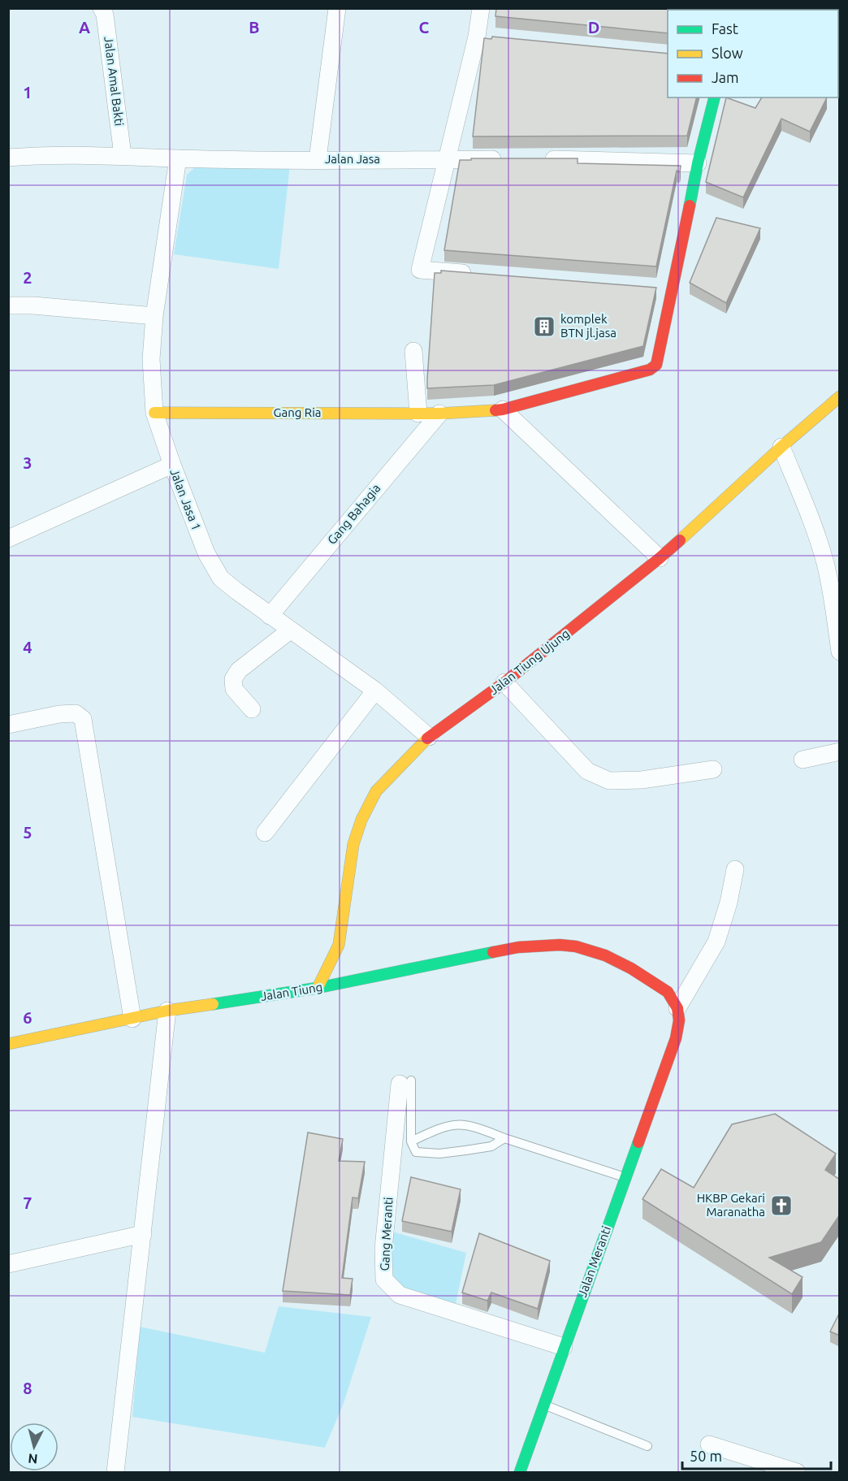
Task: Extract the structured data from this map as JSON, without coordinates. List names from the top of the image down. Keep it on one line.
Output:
{"streets":{"street":["Jalan Amal Bakti","Jalan Jasa","Gang Ria","Jalan Jasa 1","Gang Bahagia","Jalan Tiung Ujung","Jalan Tiung","Gang Meranti","Jalan Meranti"]},"crossings":[["Jalan Amal Bakti","Jalan Jasa"],["Jalan Jasa","Jalan Jasa 1"],["Gang Ria","Jalan Jasa 1"],["Gang Ria","Gang Bahagia"],["Jalan Jasa 1","Gang Bahagia"],["Jalan Jasa 1","Jalan Tiung Ujung"],["Jalan Tiung Ujung","Jalan Tiung"],["Jalan Tiung","Jalan Meranti"],["Gang Meranti","Jalan Meranti"]],"places":{"building":["komplek BTN jl.jasa"],"church":["HKBP Gekari Maranatha"]},"legend":["Fast","Slow","Jam"],"scale_bar":"50 m","north":"bottom","grid":{"columns":["A","B","C","D"],"rows":["1","2","3","4","5","6","7","8"]}}
